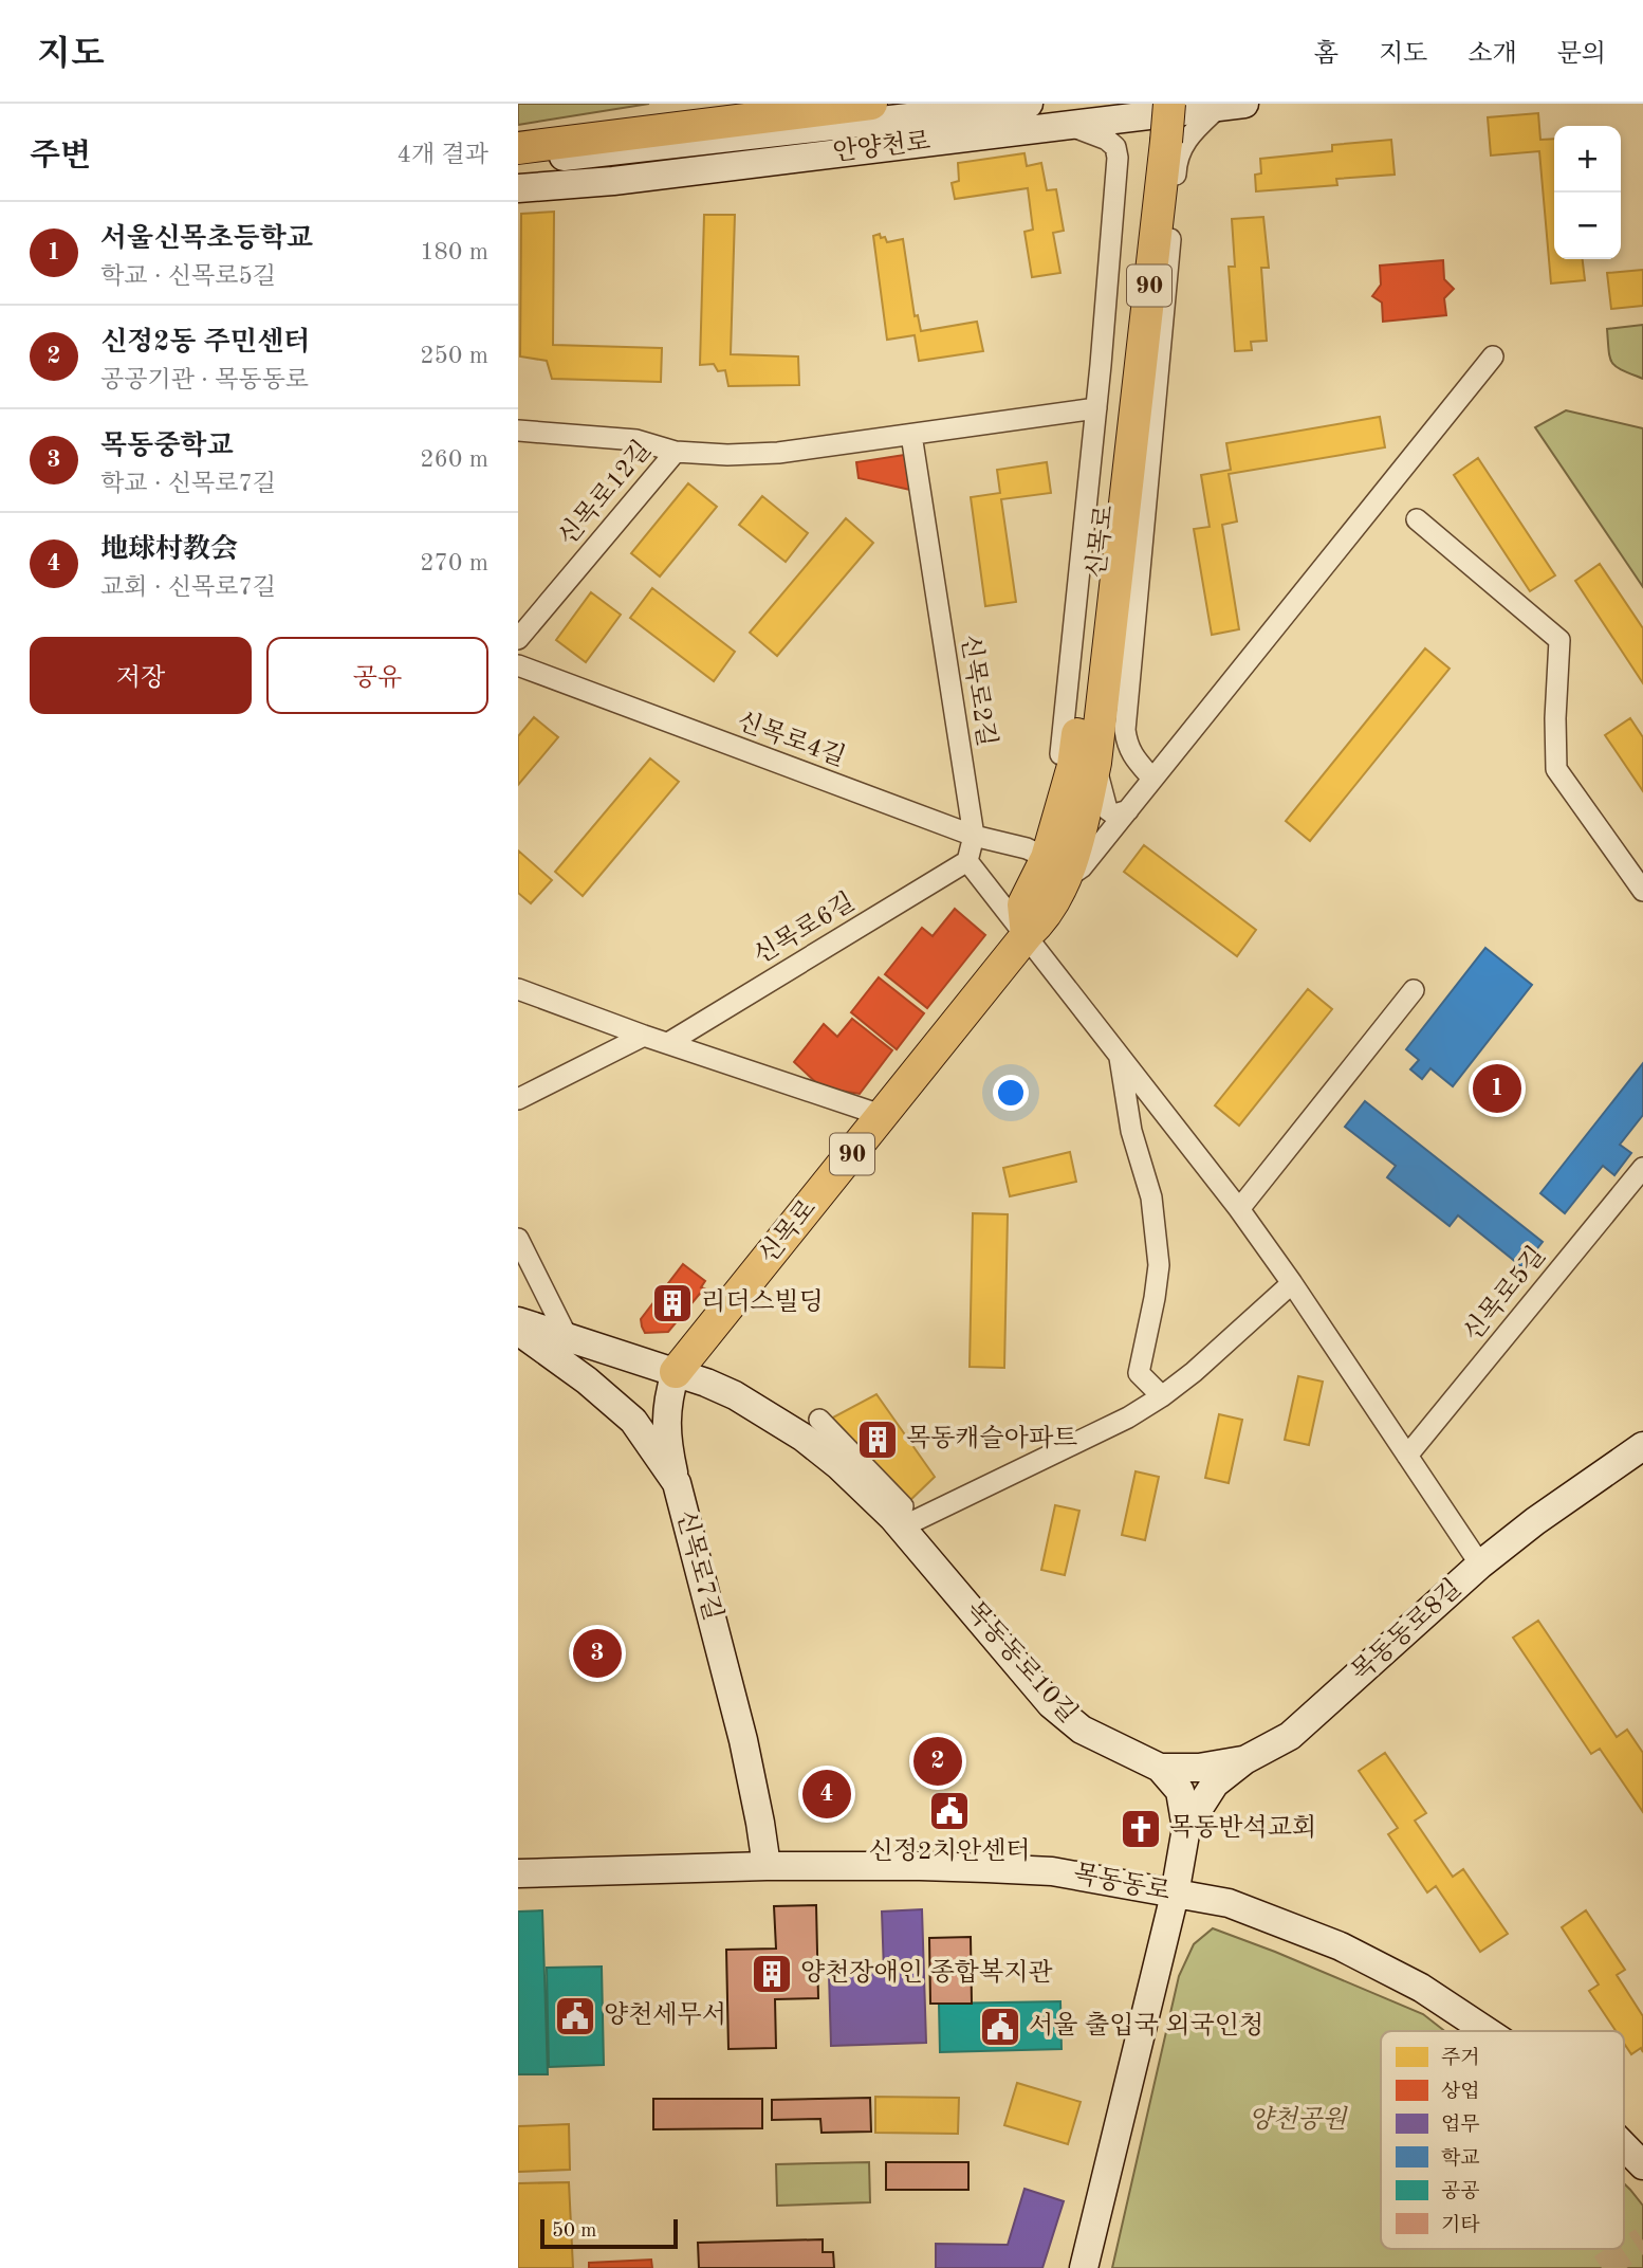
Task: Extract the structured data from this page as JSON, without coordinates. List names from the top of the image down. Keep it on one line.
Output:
{"streets":{"main road":["안양천로","90","신목로","신목로7길","목동동로8길","목동동로10길","목동동로"],"street":["신목로12길","신목로2길","신목로4길","신목로6길","신목로5길"]},"crossings":[["90","신목로"],["신목로","신목로4길"],["신목로","목동동로10길"],["신목로2길","신목로4길"],["신목로2길","신목로6길"],["신목로7길","목동동로"],["목동동로8길","목동동로10길"],["목동동로10길","목동동로"]],"parks":["양천공원"],"places":{"building":["리더스빌딩","목동캐슬아파트","양천장애인 종합복지관"],"public building":["신정2치안센터","양천세무서","서울 출입국 외국인청"],"church":["목동반석교회"]},"legend":["주거","상업","업무","학교","공공","기타"],"scale_bar":"50 m","page":{"header":"지도","nav":["홈","지도","소개","문의"],"heading":["주변","4개 결과"],"map_buttons":["+","−"],"list":[{"mark":"1","name":"서울신목초등학교","note":"학교 · 신목로5길","value":"180 m"},{"mark":"2","name":"신정2동 주민센터","note":"공공기관 · 목동동로","value":"250 m"},{"mark":"3","name":"목동중학교","note":"학교 · 신목로7길","value":"260 m"},{"mark":"4","name":"地球村教会","note":"교회 · 신목로7길","value":"270 m"}],"buttons":["저장","공유"],"pins":["1","3","2","4"],"scale":"50 m"}}
